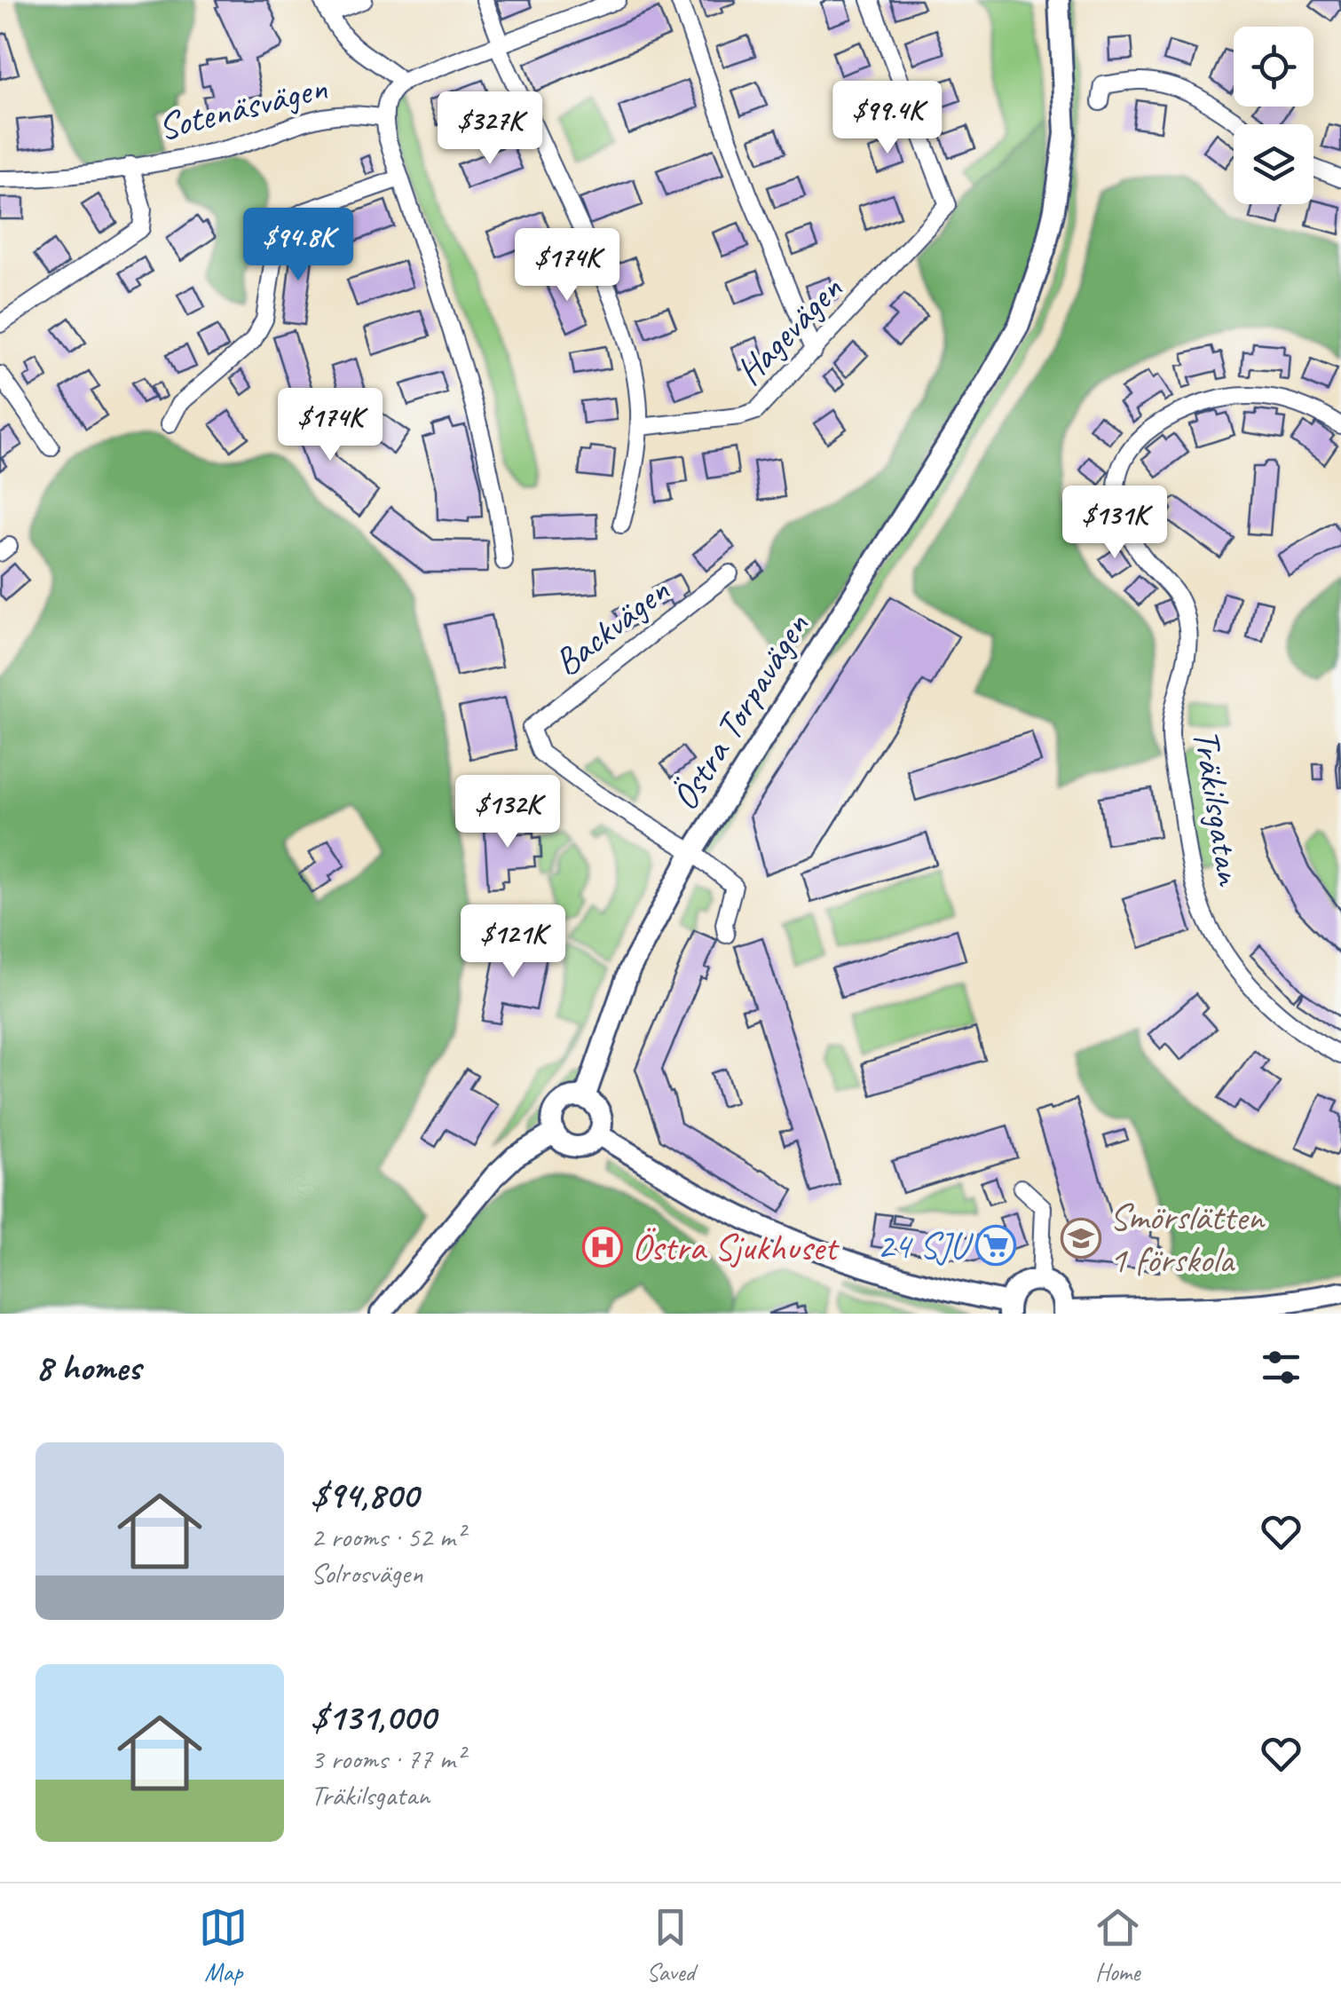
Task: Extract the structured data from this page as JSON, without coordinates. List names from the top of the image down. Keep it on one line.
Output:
{"streets":{"street":["Sotenäsvägen","Hagevägen","Backvägen","Östra Torpavägen","Träkilsgatan"]},"crossings":[["Backvägen","Östra Torpavägen"]],"places":{"school or university":["Smörslätten 1 förskola"],"supermarket":["24 SJU"],"hospital":["Östra Sjukhuset"]},"page":{"price":["$99.4K","$327K","$94.8K","$174K","$174K","$131K","$132K","$121K"],"heading":"8 homes","list":[{"name":"$94,800","note":"2 rooms · 52 m² · Solrosvägen"},{"name":"$131,000","note":"3 rooms · 77 m² · Träkilsgatan"}],"tabs":["Map","Saved","Home"]}}
